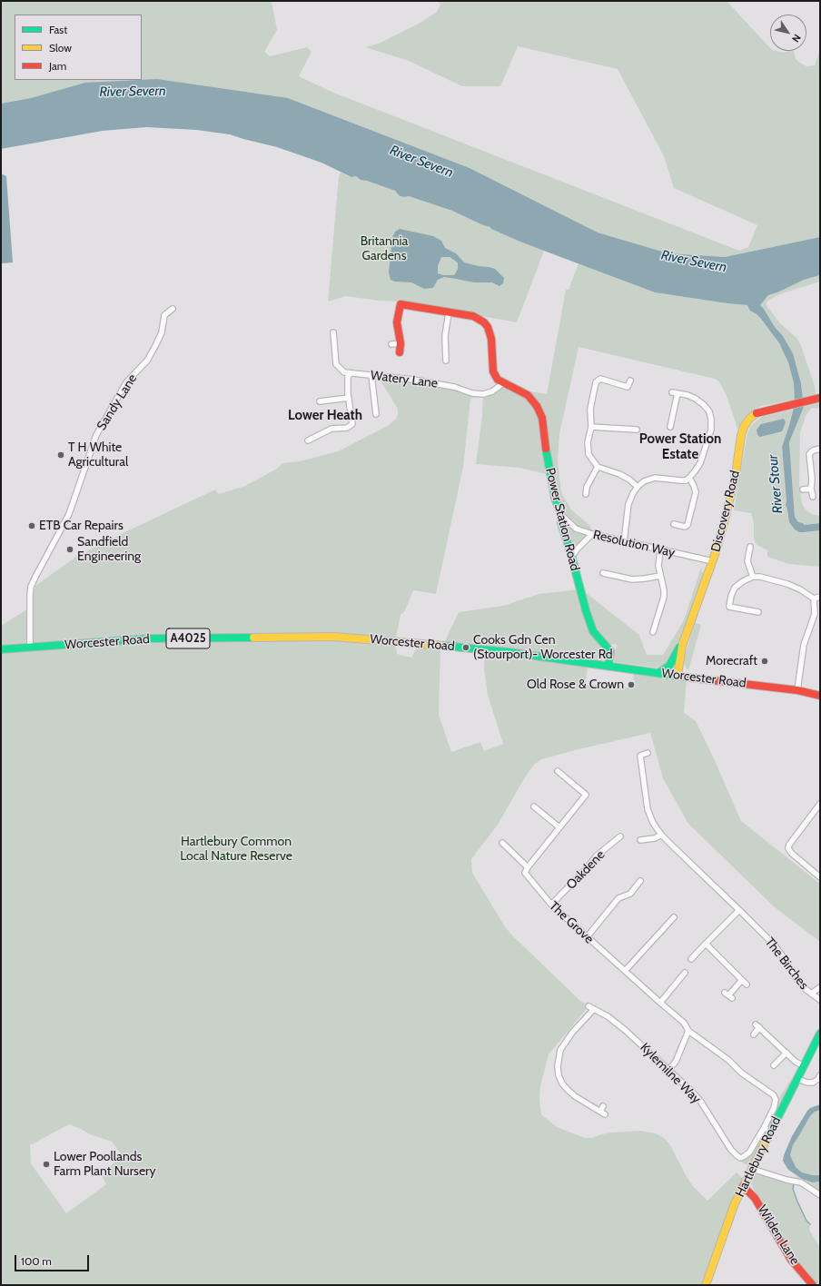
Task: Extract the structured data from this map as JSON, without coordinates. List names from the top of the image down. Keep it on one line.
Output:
{"streets":{"main road":["Discovery Road","Power Station Road","A4025","Worcester Road","Hartlebury Road","Wilden Lane"],"street":["Watery Lane","Sandy Lane","Resolution Way","Oakdene","The Grove","The Birches","Kylemilne Way"]},"crossings":[["Watery Lane","Power Station Road"],["Sandy Lane","Worcester Road"],["Discovery Road","Resolution Way"],["Discovery Road","Worcester Road"],["Power Station Road","Resolution Way"],["Power Station Road","Worcester Road"],["Oakdene","The Grove"],["The Grove","Kylemilne Way"],["Hartlebury Road","Wilden Lane"]],"districts":["Lower Heath","Power Station Estate"],"water":["River Severn","River Stour"],"parks":["Britannia Gardens","Hartlebury Common Local Nature Reserve"],"places":["T H White Agricultural","ETB Car Repairs","Sandfield Engineering","Cooks Gdn Cen (Stourport)- Worcester Rd","Morecraft","Old Rose & Crown","Lower Poollands Farm Plant Nursery"],"legend":["Fast","Slow","Jam"],"scale_bar":"100 m","north":"bottom right"}
